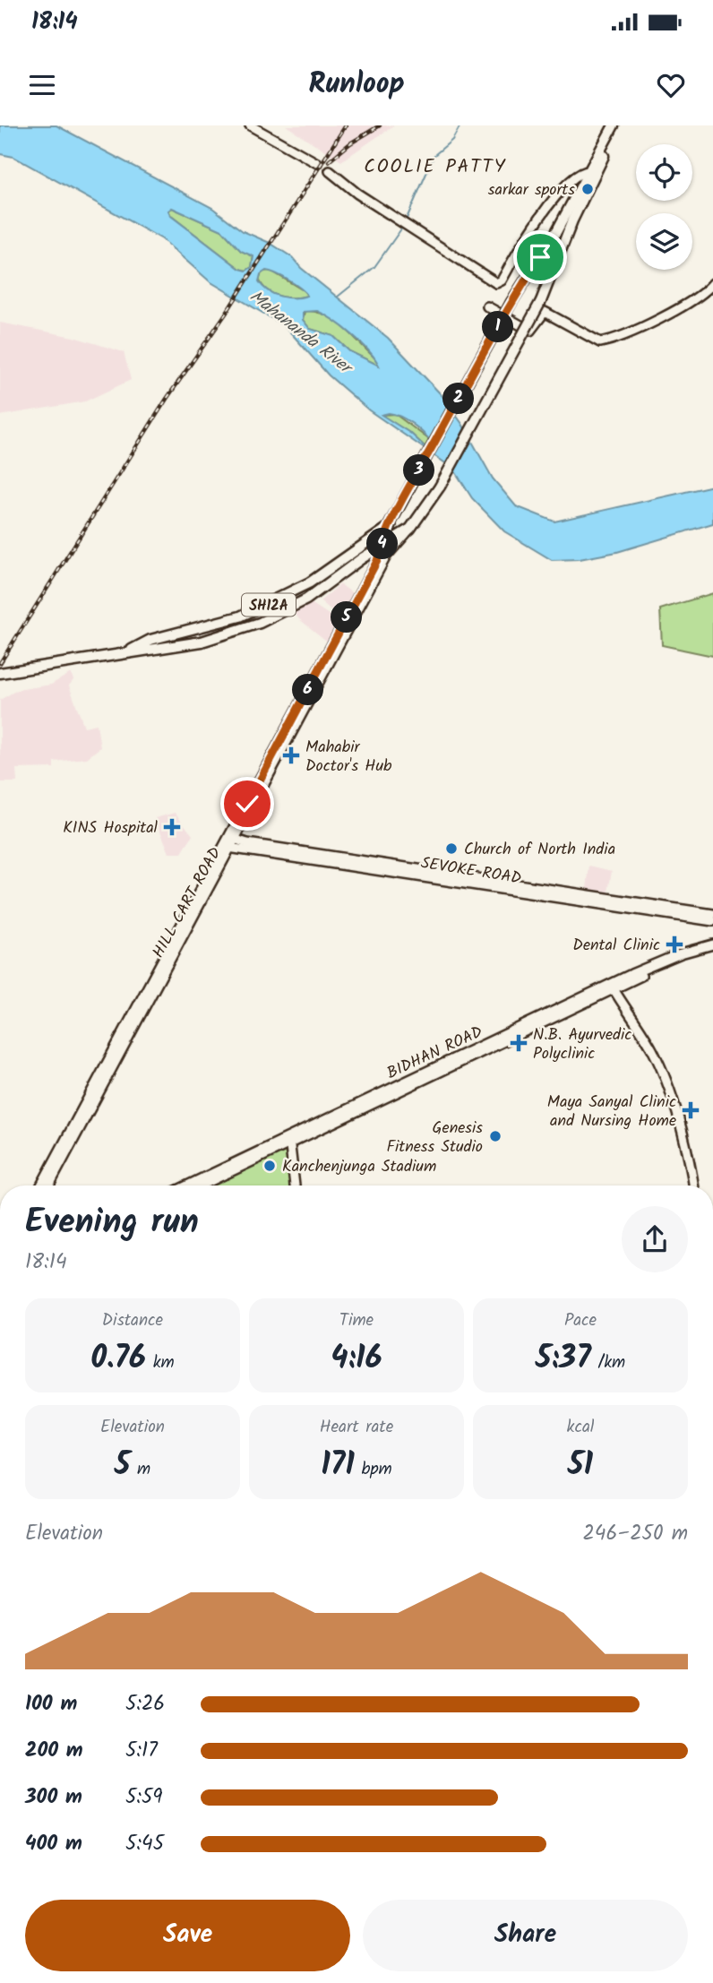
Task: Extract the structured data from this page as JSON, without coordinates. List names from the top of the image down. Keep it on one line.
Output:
{"streets":{"main road":["SH12A","SEVOKE ROAD","HILL CART ROAD","BIDHAN ROAD"]},"crossings":[["SH12A","HILL CART ROAD"],["SEVOKE ROAD","HILL CART ROAD"]],"districts":["COOLIE PATTY"],"water":["Mahananda River"],"places":{"other":["sarkar sports","Church of North India","Genesis Fitness Studio","Kanchenjunga Stadium"],"health":["Mahabir Doctor's Hub","KINS Hospital","Dental Clinic","N.B. Ayurvedic Polyclinic","Maya Sanyal Clinic and Nursing Home"]},"page":{"status":"18:14","header":"Runloop","pins":["1","2","3","4","5","6"],"heading":["Evening run","18:14"],"stats":[["Distance","0.76 km"],["Time","4:16"],["Pace","5:37 /km"],["Elevation","5 m"],["Heart rate","171 bpm"],["kcal","51"]],"chart":["Elevation","246–250 m"],"list":[{"name":"100 m","note":"5:26"},{"name":"200 m","note":"5:17"},{"name":"300 m","note":"5:59"},{"name":"400 m","note":"5:45"}],"buttons":["Save","Share"]}}
